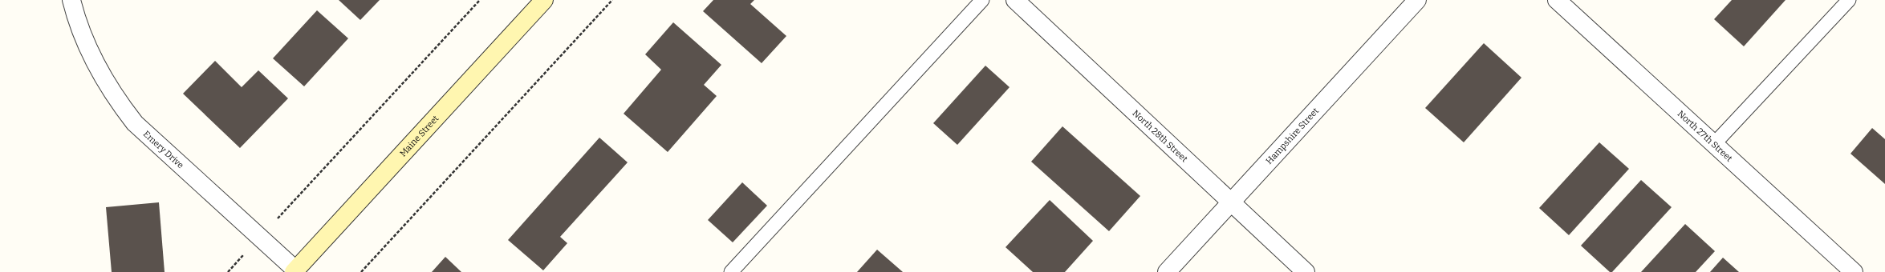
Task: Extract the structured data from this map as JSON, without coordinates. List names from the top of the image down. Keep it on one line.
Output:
{"streets":{"street":["Maine Street","North 28th Street","Hampshire Street","North 27th Street","Emery Drive"]},"crossings":[["Maine Street","Emery Drive"],["North 28th Street","Hampshire Street"]]}
